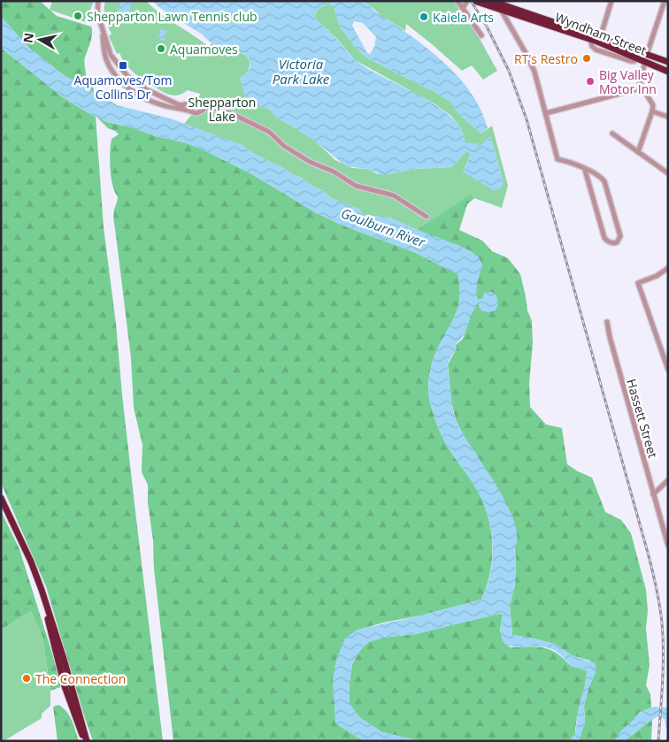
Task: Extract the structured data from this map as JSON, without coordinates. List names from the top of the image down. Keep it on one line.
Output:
{"streets":{"highway":["Wyndham Street"],"street":["Hassett Street"]},"water":["Victoria Park Lake","Goulburn River"],"parks":["Shepparton Lake"],"places":{"other":["Shepparton Lawn Tennis club","Kaiela Arts","Aquamoves","RT's Restro","Big Valley Motor Inn","The Connection"],"transit":["Aquamoves/Tom Collins Dr"]},"north":"left"}
